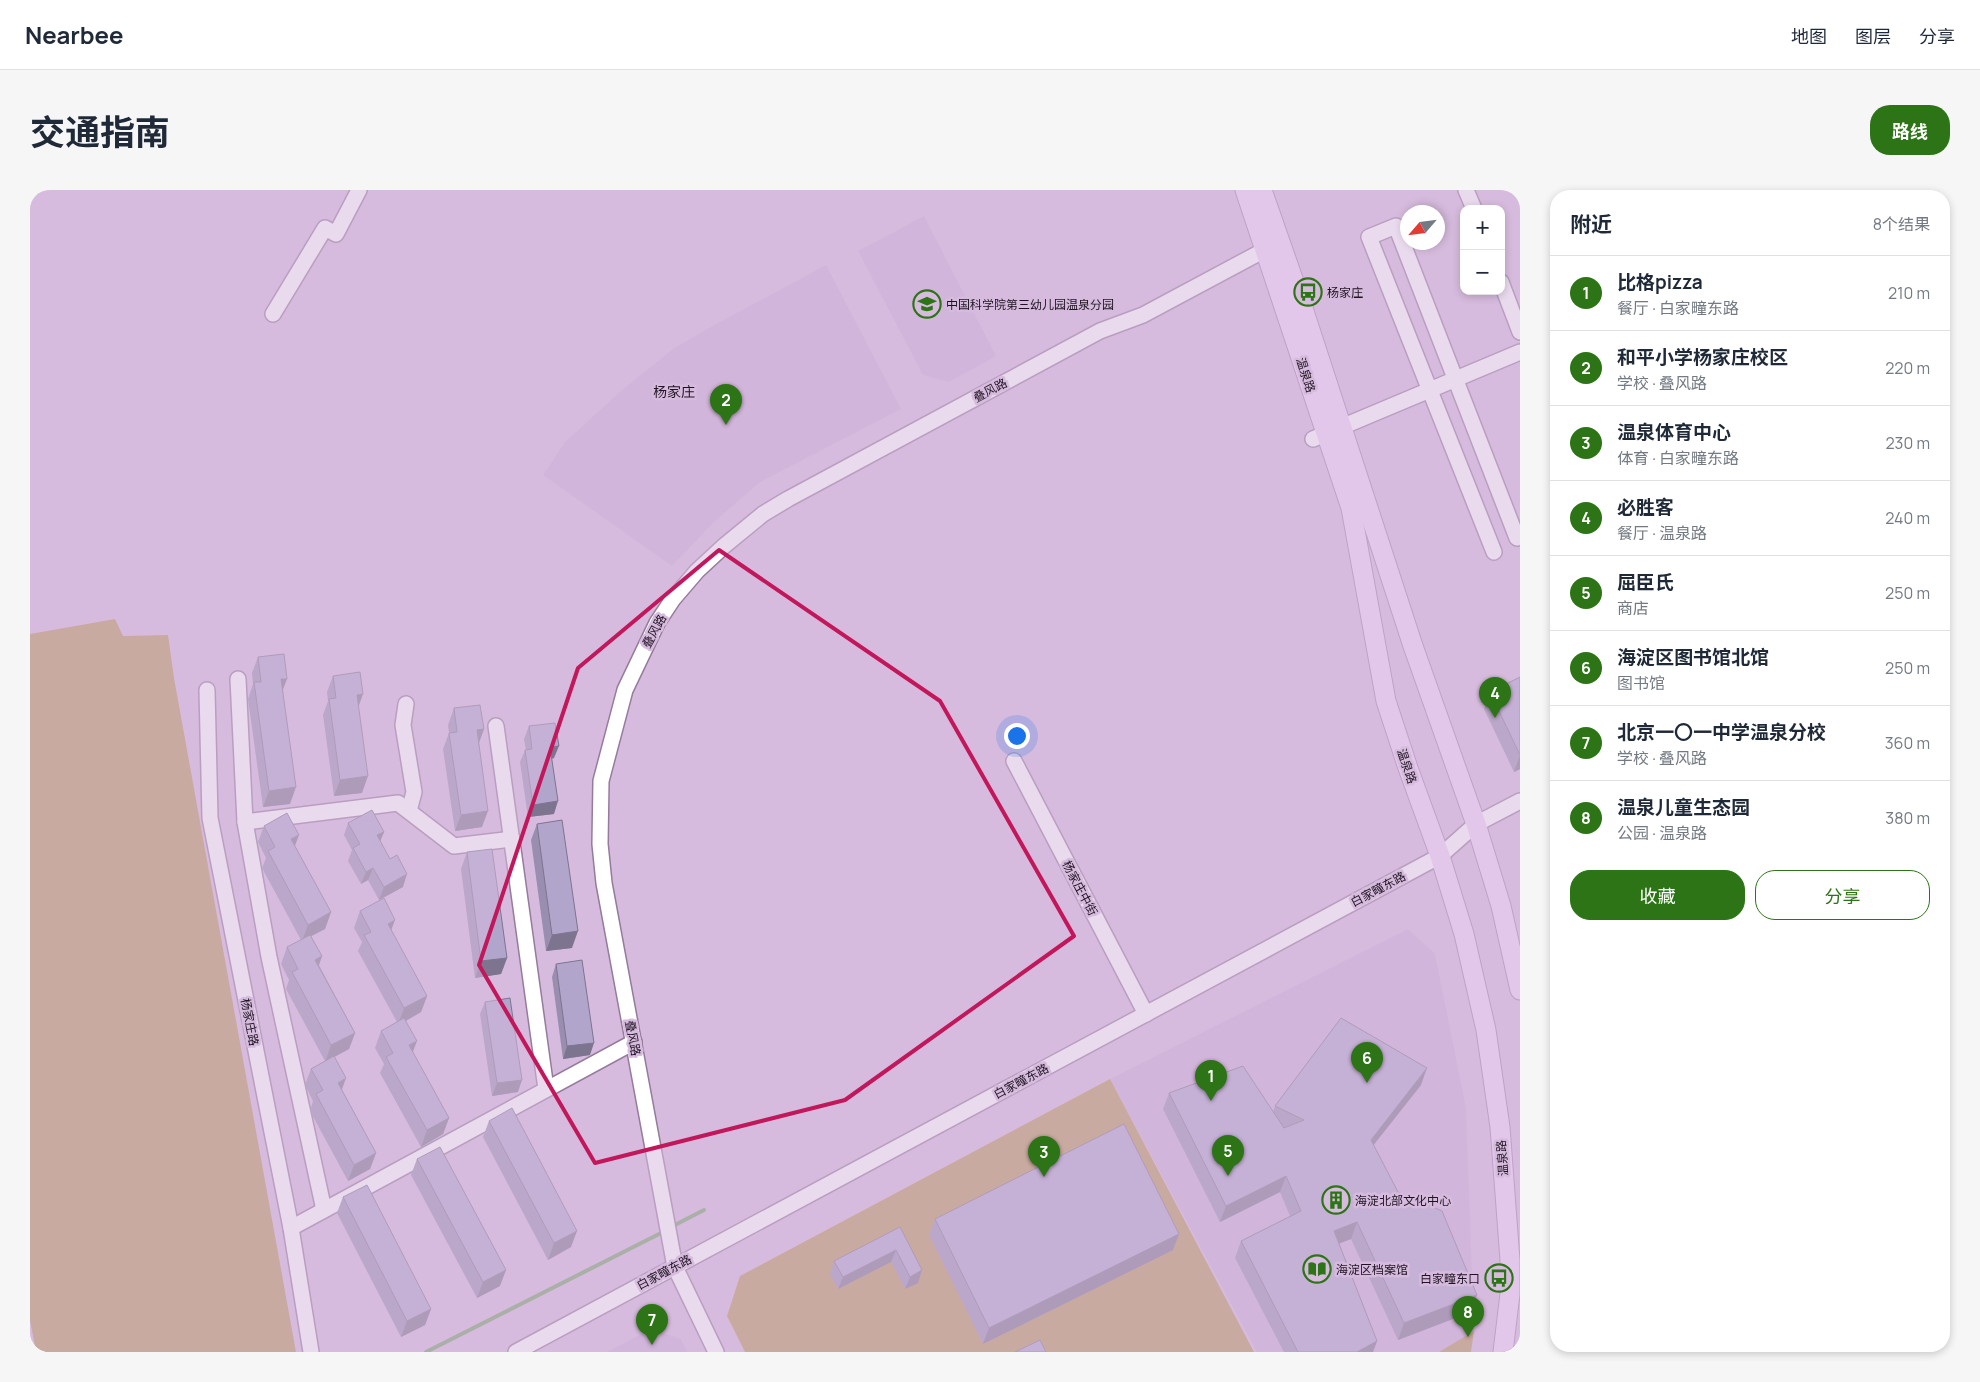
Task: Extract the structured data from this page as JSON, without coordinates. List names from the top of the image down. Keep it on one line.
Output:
{"streets":{"main road":["温泉路"],"street":["叠风路","杨家庄中街","白家疃东路","杨家庄路"]},"crossings":[["温泉路","叠风路"],["温泉路","白家疃东路"],["叠风路","白家疃东路"],["杨家庄中街","白家疃东路"]],"districts":["杨家庄"],"places":{"bus stop":["杨家庄","白家疃东口"],"school or university":["中国科学院第三幼儿园温泉分园"],"building":["海淀北部文化中心"],"library":["海淀区档案馆"]},"north":"bottom left","page":{"header":"Nearbee","nav":["地图","图层","分享"],"title":"交通指南","buttons":["路线",["收藏","分享"]],"heading":["附近","8个结果"],"map_buttons":["+","−"],"list":[{"mark":"1","name":"比格pizza","note":"餐厅 · 白家疃东路","value":"210 m"},{"mark":"2","name":"和平小学杨家庄校区","note":"学校 · 叠风路","value":"220 m"},{"mark":"3","name":"温泉体育中心","note":"体育 · 白家疃东路","value":"230 m"},{"mark":"4","name":"必胜客","note":"餐厅 · 温泉路","value":"240 m"},{"mark":"5","name":"屈臣氏","note":"商店","value":"250 m"},{"mark":"6","name":"海淀区图书馆北馆","note":"图书馆","value":"250 m"},{"mark":"7","name":"北京一〇一中学温泉分校","note":"学校 · 叠风路","value":"360 m"},{"mark":"8","name":"温泉儿童生态园","note":"公园 · 温泉路","value":"380 m"}],"pins":["2","4","6","1","5","3","8","7"]}}
